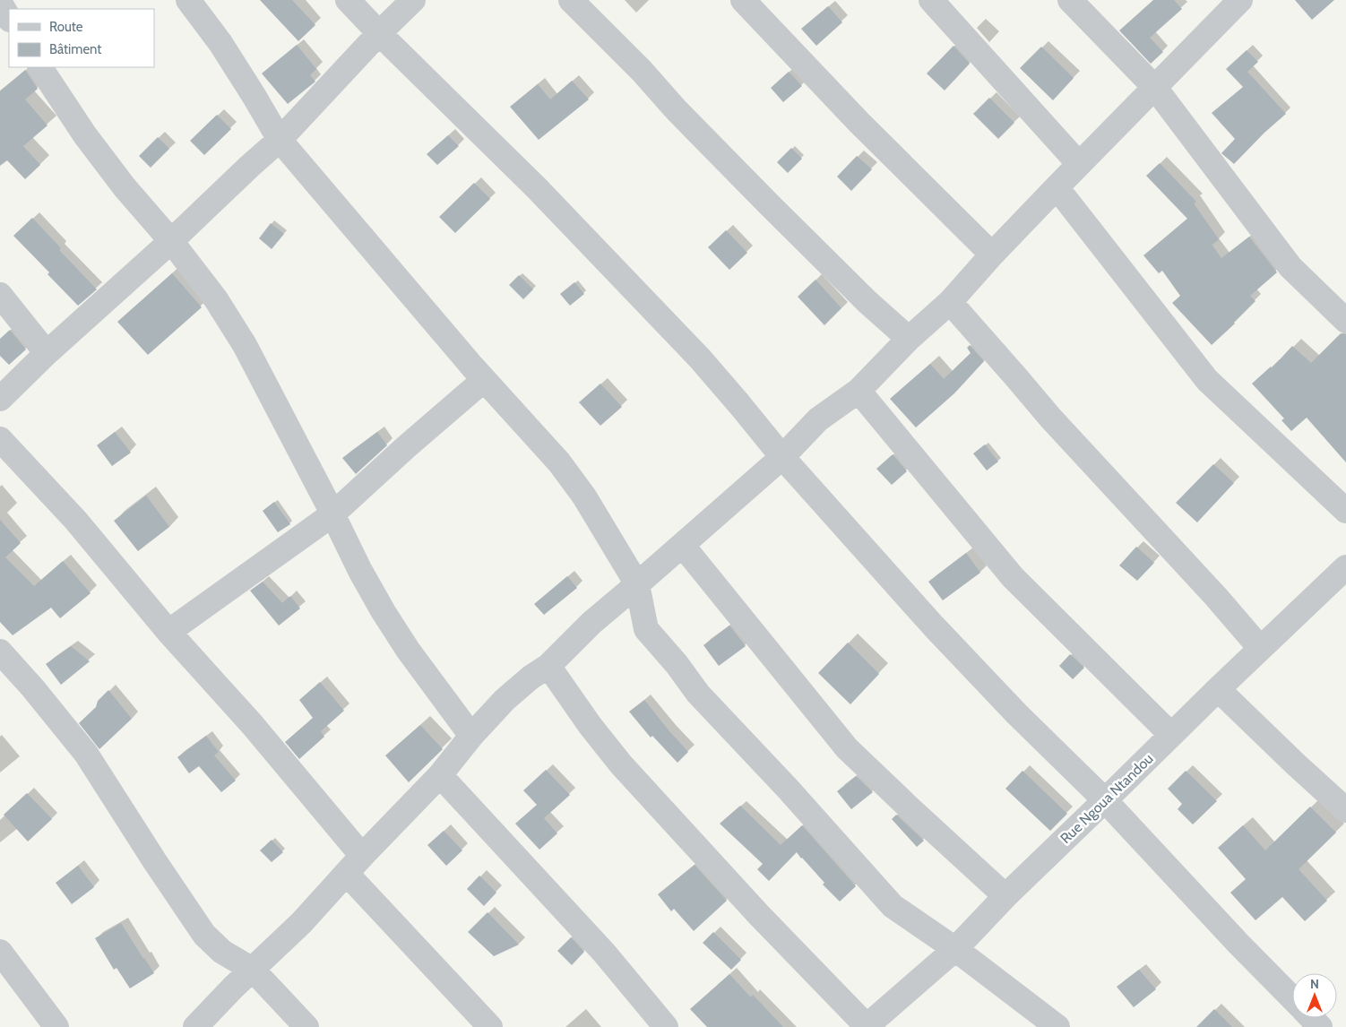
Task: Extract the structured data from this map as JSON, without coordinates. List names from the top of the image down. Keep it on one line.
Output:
{"streets":{"street":["Rue Ngoua Ntandou"]},"legend":["Route","Bâtiment"],"north":"top"}
